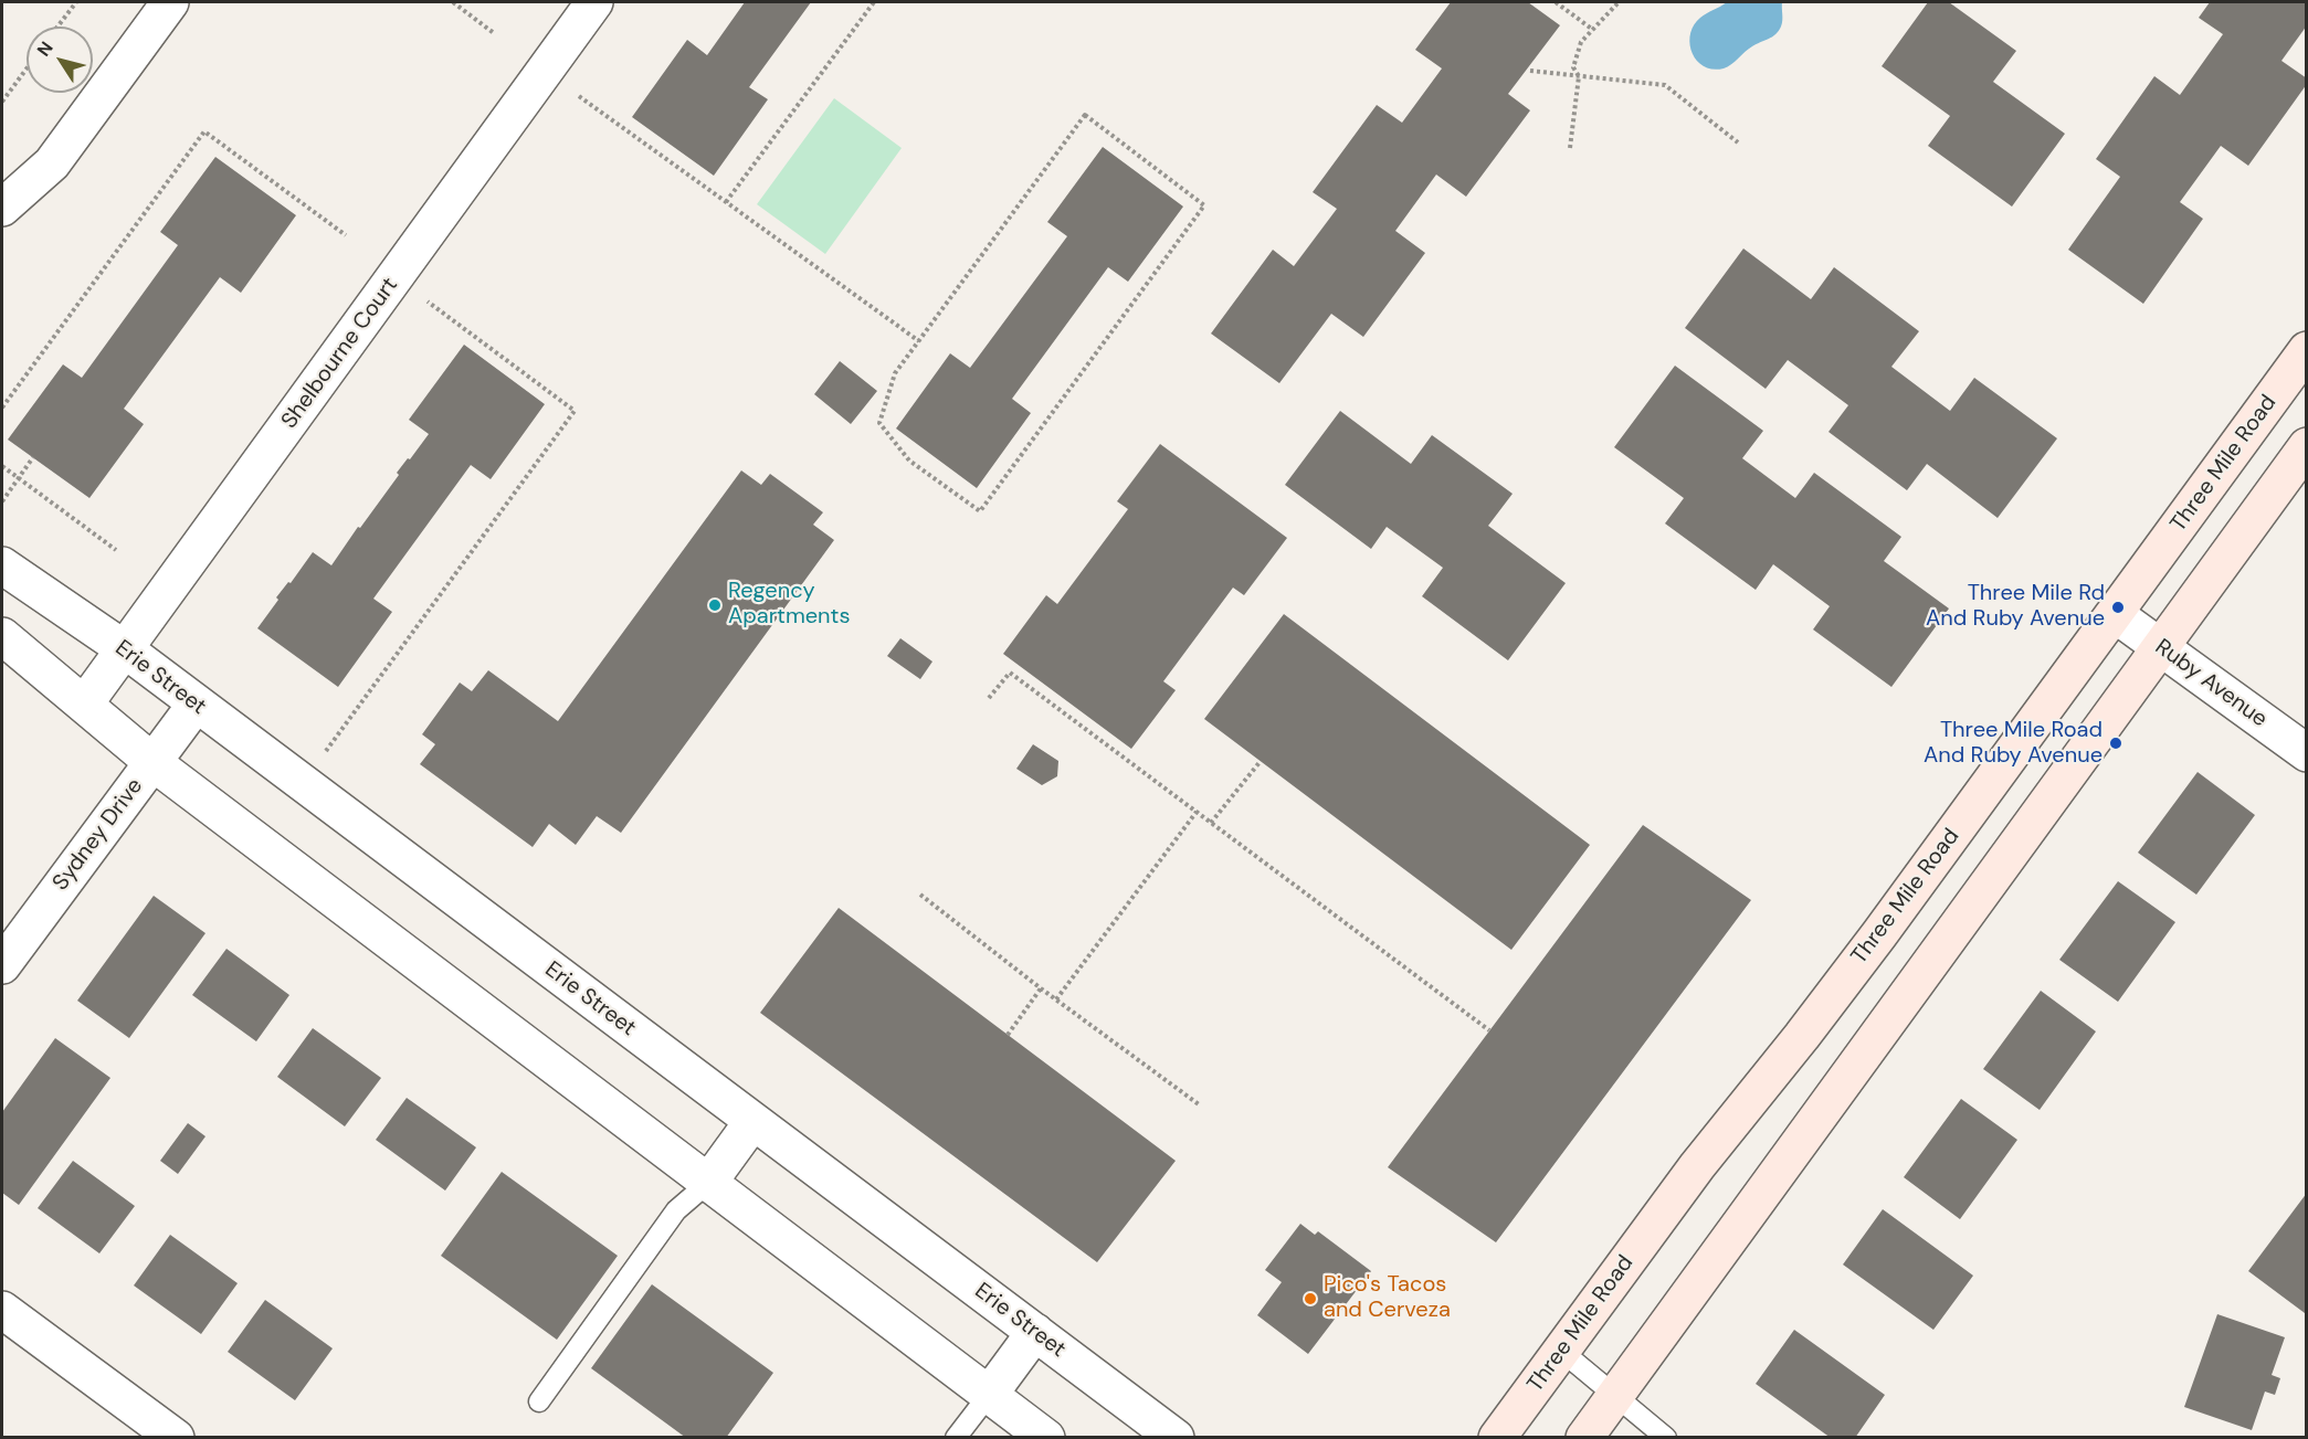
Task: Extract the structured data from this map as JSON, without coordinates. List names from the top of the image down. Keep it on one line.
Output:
{"streets":{"street":["Shelbourne Court","Three Mile Road","Erie Street","Ruby Avenue","Sydney Drive"]},"crossings":[["Shelbourne Court","Erie Street"],["Three Mile Road","Ruby Avenue"],["Erie Street","Sydney Drive"]],"places":["Regency Apartments","Three Mile Rd And Ruby Avenue","Three Mile Road And Ruby Avenue","Pico's Tacos and Cerveza"],"north":"top left"}
